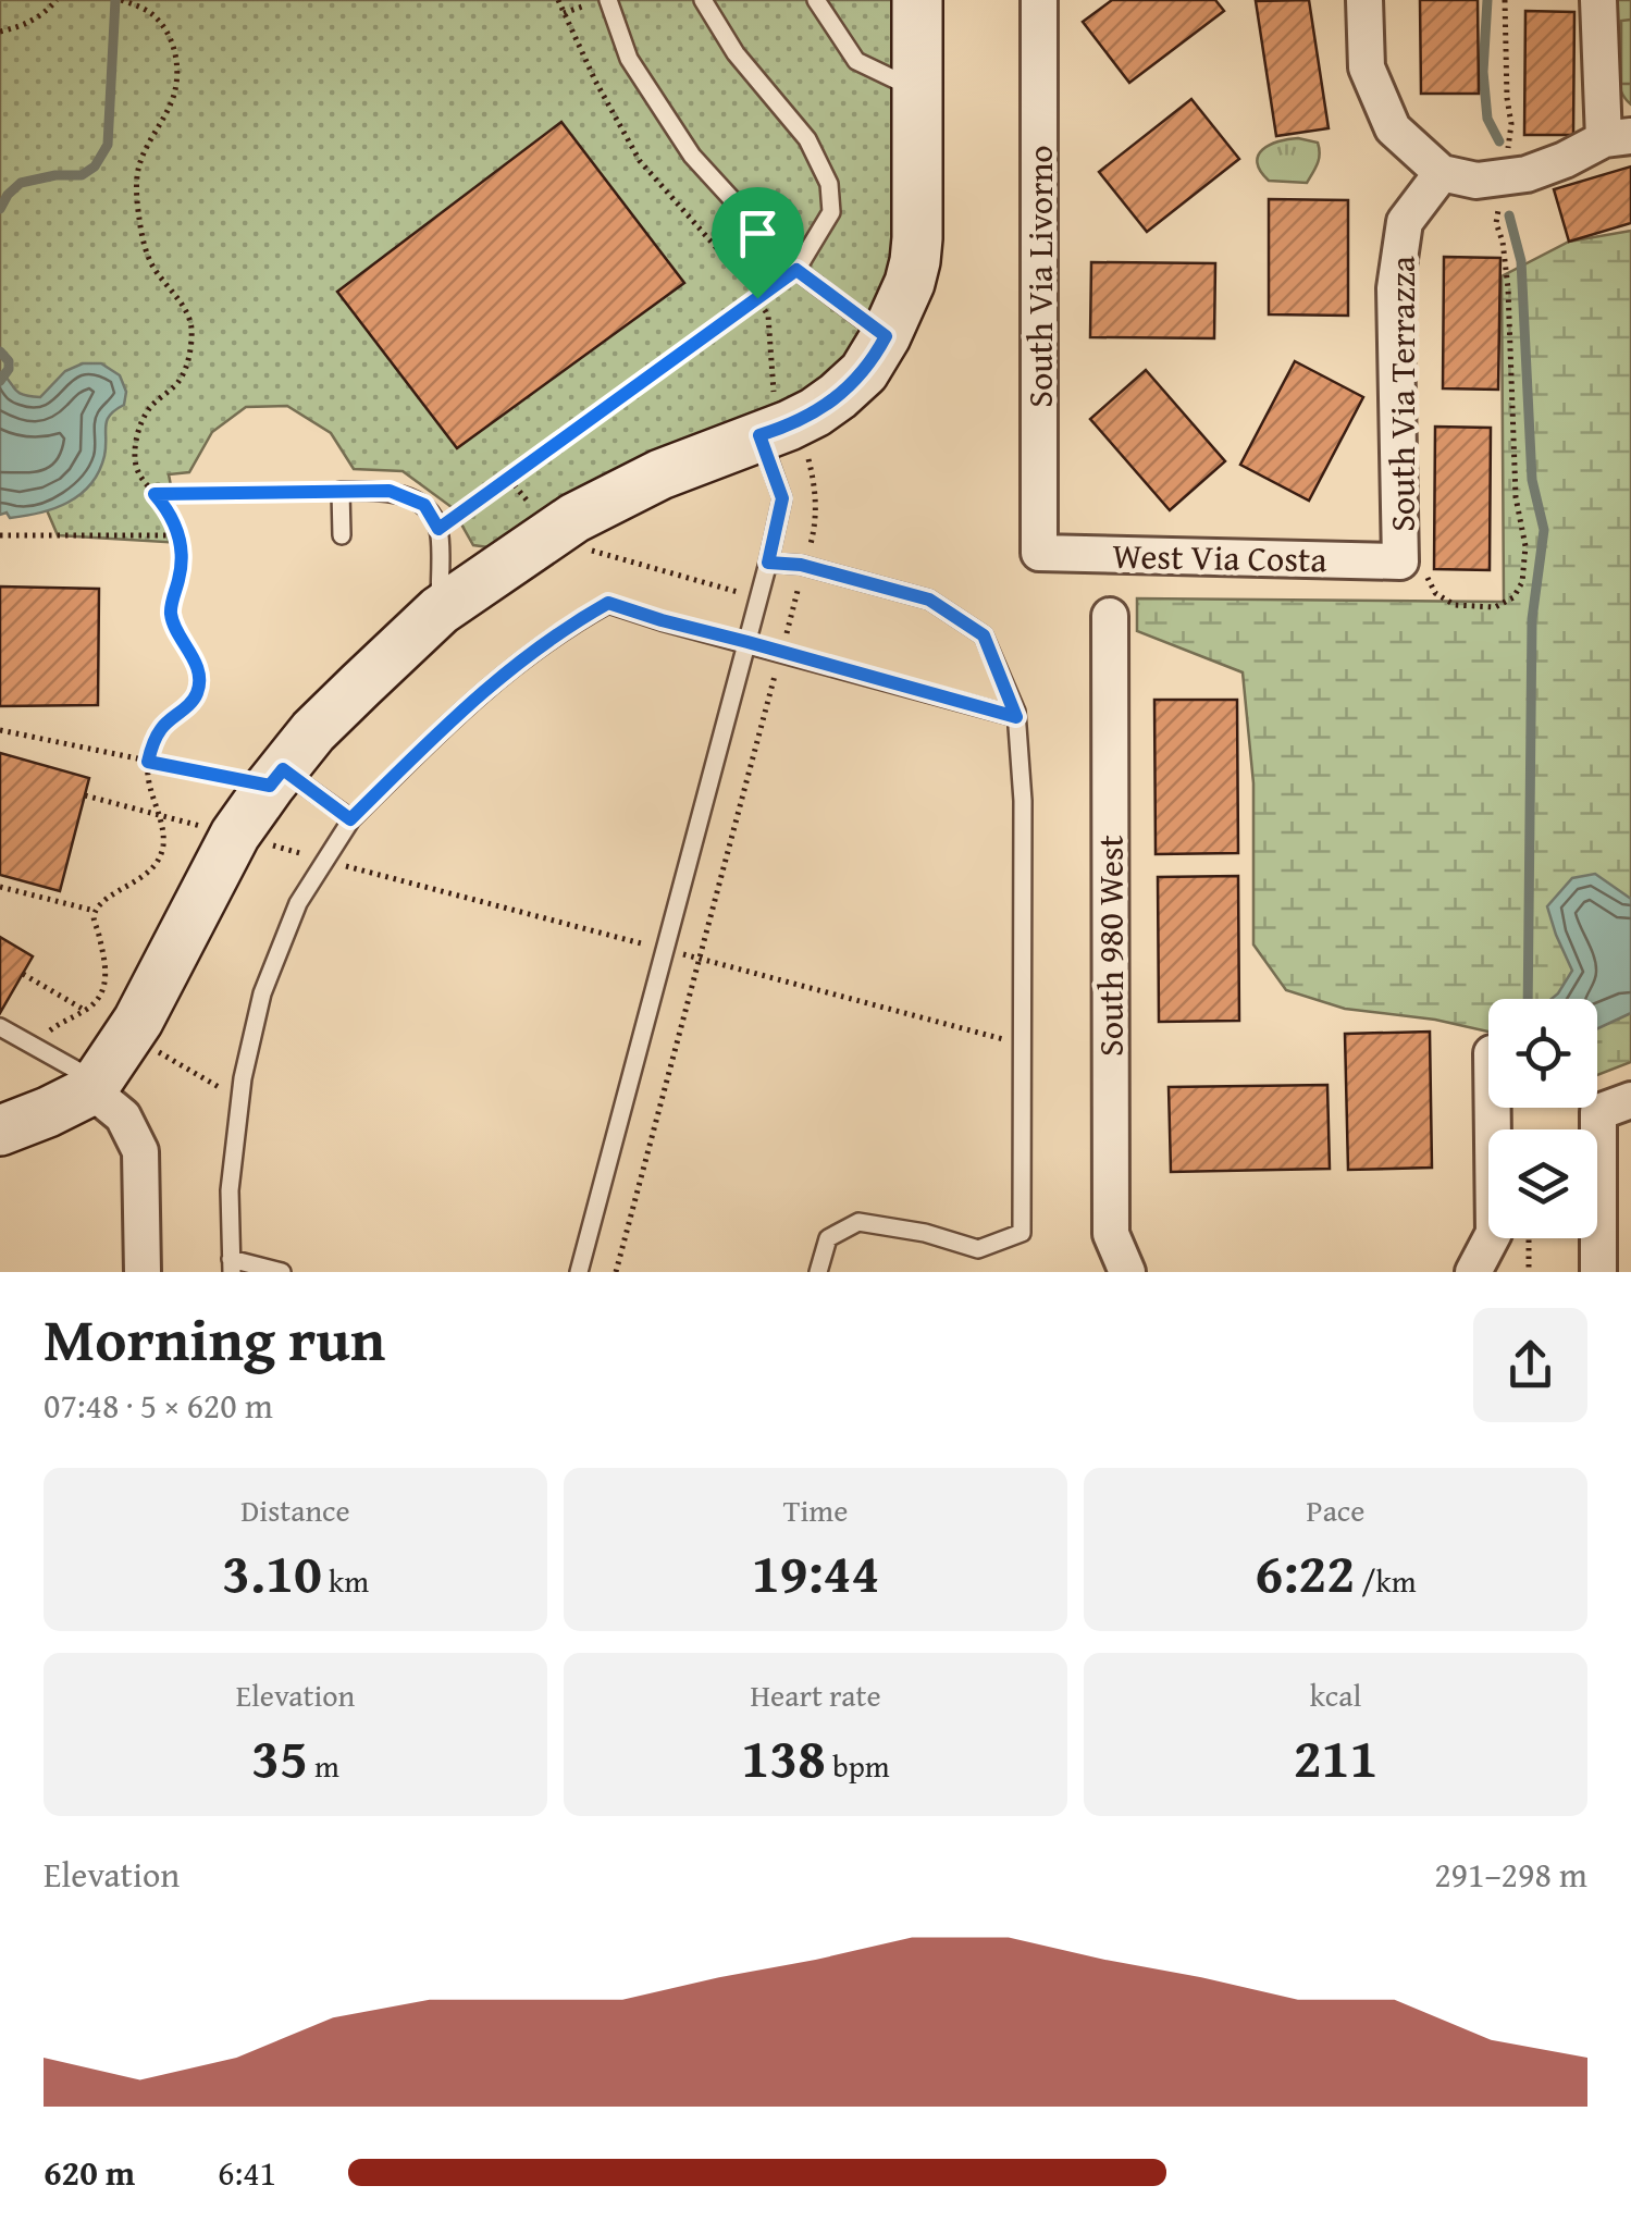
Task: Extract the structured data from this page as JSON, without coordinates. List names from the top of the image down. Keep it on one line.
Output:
{"streets":{"street":["South Via Livorno","South Via Terrazza","West Via Costa","South 980 West"]},"crossings":[["South Via Livorno","West Via Costa"],["South Via Terrazza","West Via Costa"]],"page":{"heading":["Morning run","07:48 · 5 × 620 m"],"stats":[["Distance","3.10 km"],["Time","19:44"],["Pace","6:22 /km"],["Elevation","35 m"],["Heart rate","138 bpm"],["kcal","211"]],"chart":["Elevation","291–298 m"],"list":[{"name":"620 m","note":"6:41"}]}}
